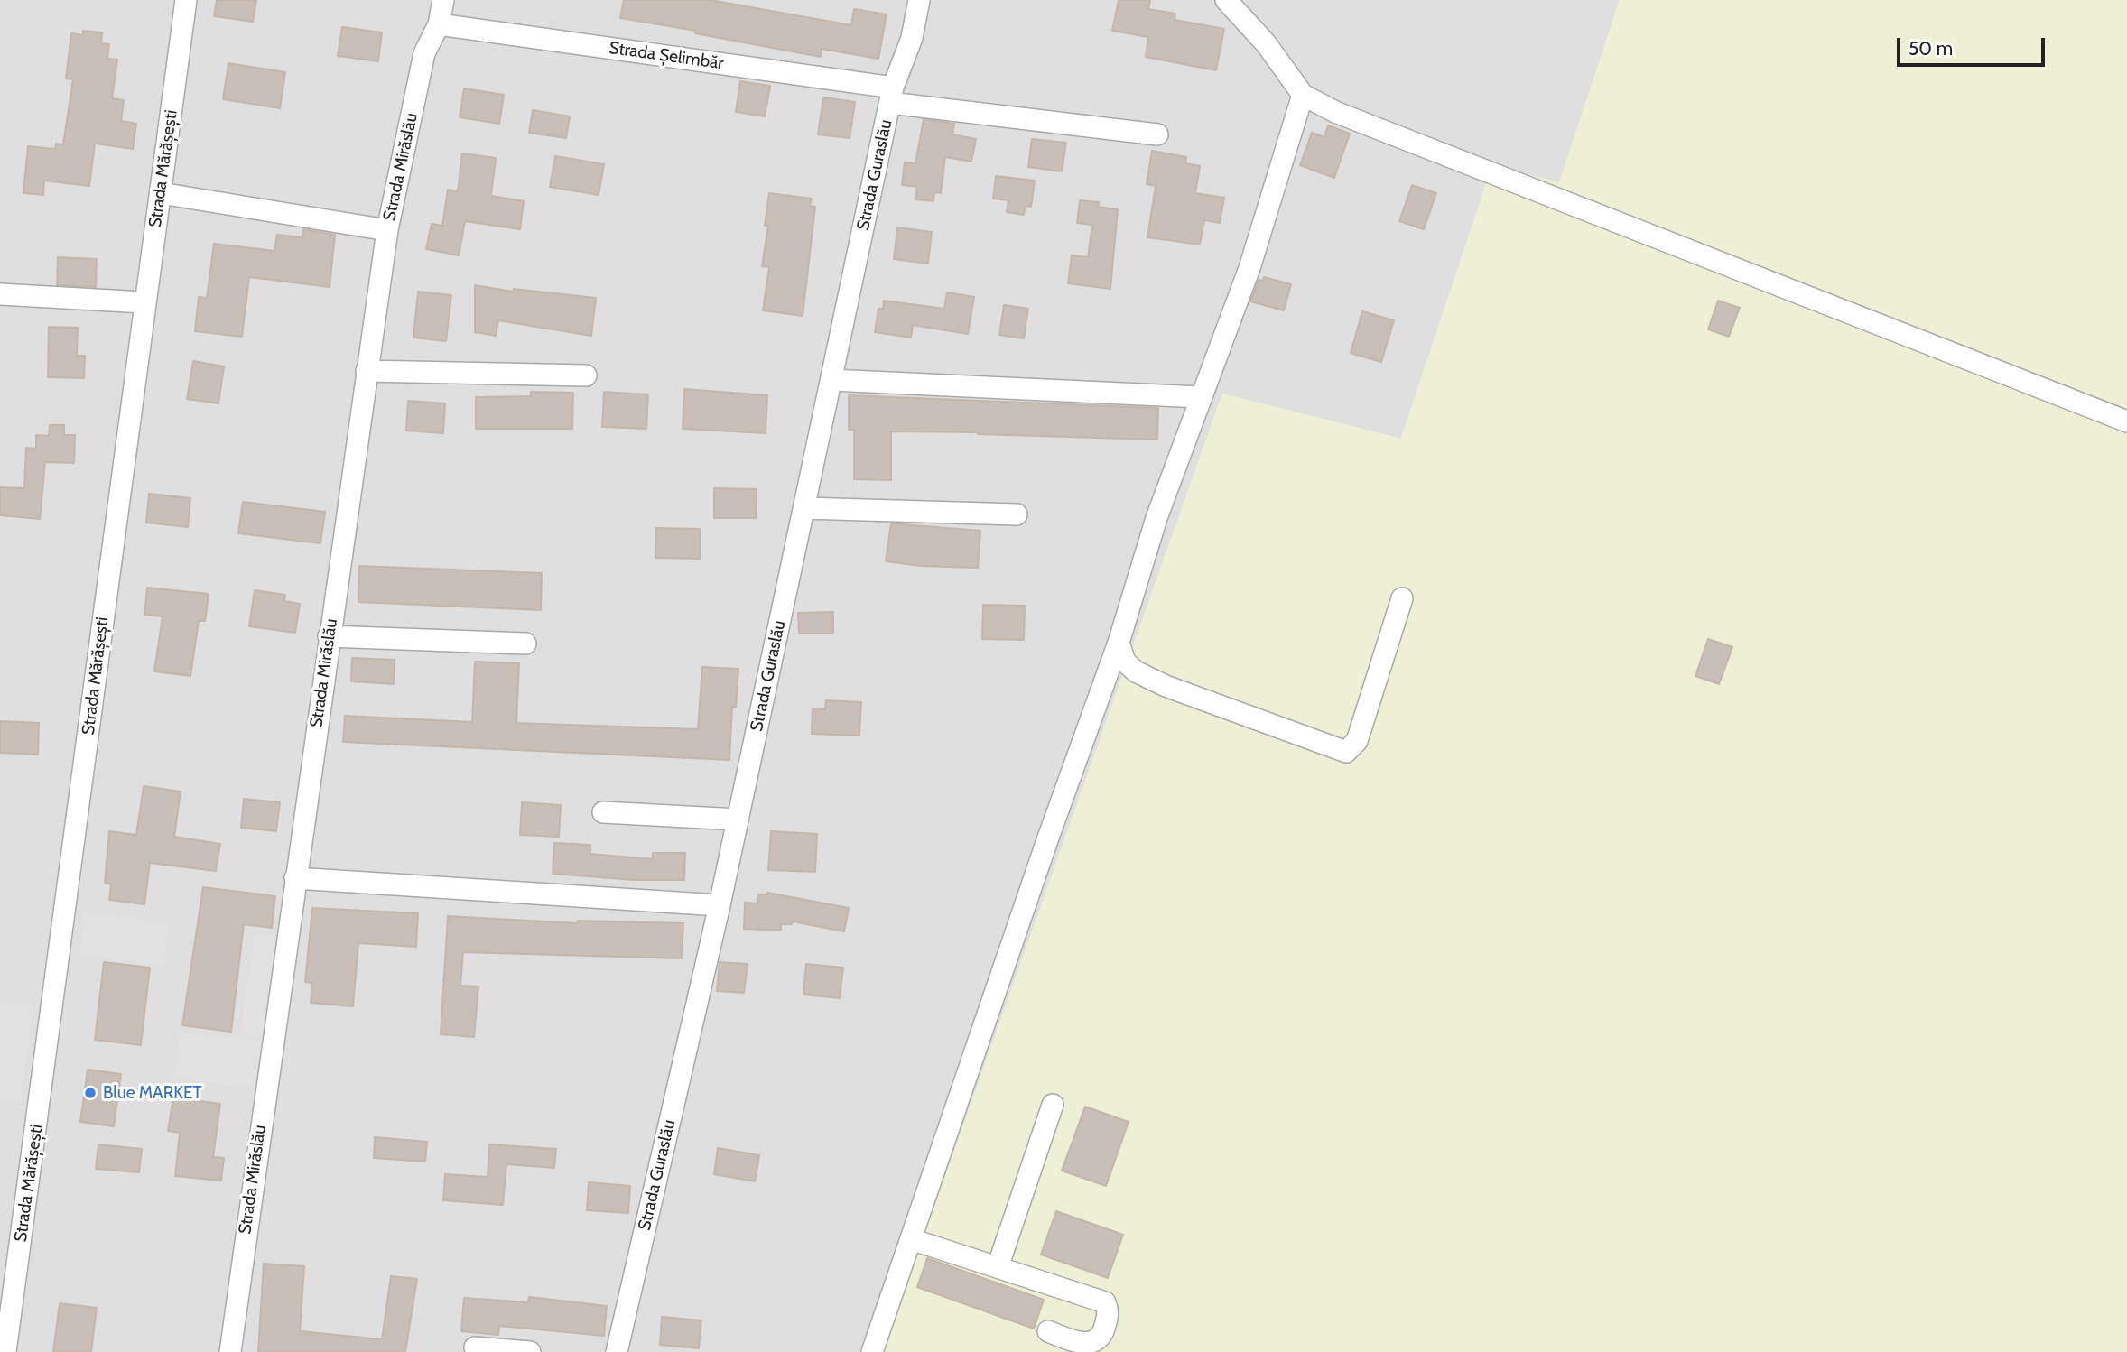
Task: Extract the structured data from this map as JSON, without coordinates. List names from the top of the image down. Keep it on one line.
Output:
{"streets":{"street":["Strada Șelimbăr","Strada Mirăslău","Strada Mărășești","Strada Guraslău"]},"crossings":[["Strada Șelimbăr","Strada Mirăslău"],["Strada Șelimbăr","Strada Guraslău"]],"places":["Blue MARKET"],"scale_bar":"50 m"}
